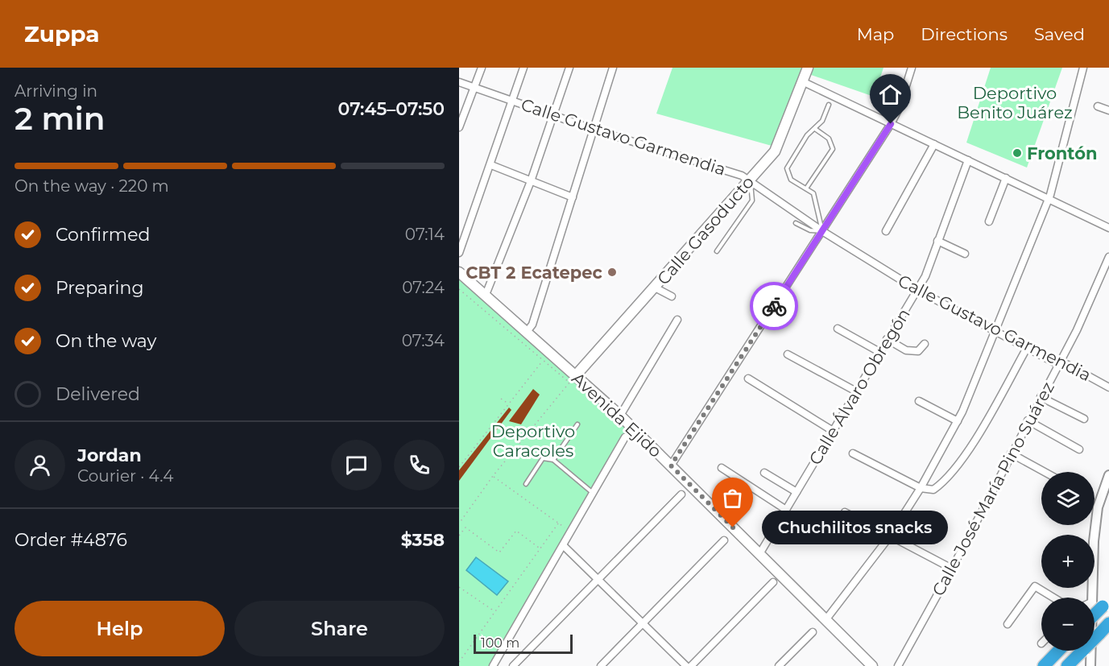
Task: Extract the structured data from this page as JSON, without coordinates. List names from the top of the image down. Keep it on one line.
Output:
{"streets":{"main road":["Calle Gasoducto","Avenida Ejido"],"street":["Calle Gustavo Garmendia","Calle Álvaro Obregón","Calle José María Pino Suárez"]},"crossings":[["Calle Gustavo Garmendia","Calle Gasoducto"],["Calle Gustavo Garmendia","Calle Álvaro Obregón"],["Calle Gustavo Garmendia","Calle José María Pino Suárez"],["Calle Gasoducto","Avenida Ejido"],["Calle Álvaro Obregón","Avenida Ejido"]],"parks":["Deportivo Benito Juárez","Deportivo Caracoles"],"places":["Frontón","CBT 2 Ecatepec","Chuchilitos snacks"],"scale_bar":"100 m","page":{"header":"Zuppa","nav":["Map","Directions","Saved"],"heading":["2 min","Arriving in","07:45–07:50"],"panel":["Jordan","Courier · 4.4","Order #4876","$358"],"bar":"On the way · 220 m","list":[["Confirmed","07:14"],["Preparing","07:24"],["On the way","07:34"],"Delivered"],"map_buttons":["+","−"],"bubble":"Chuchilitos snacks","buttons":["Help","Share"],"scale":"100 m"}}
